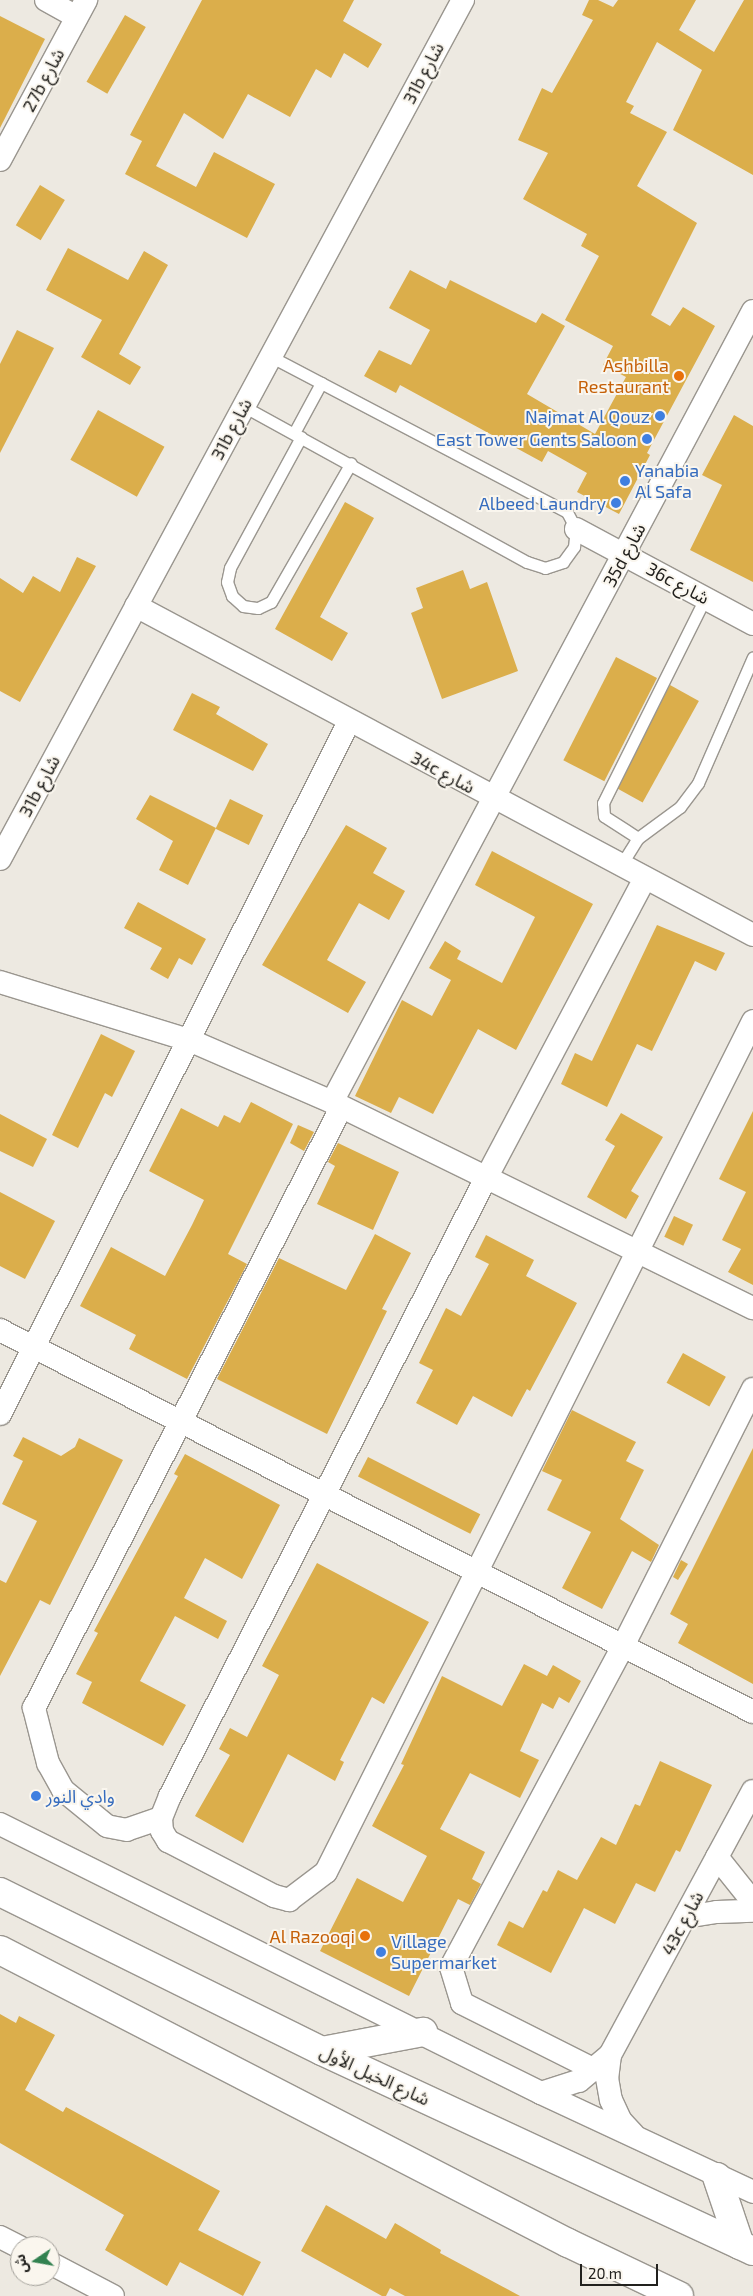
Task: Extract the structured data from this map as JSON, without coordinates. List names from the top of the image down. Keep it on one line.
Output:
{"streets":{"main road":["شارع الخيل الأول"],"street":["31b شارع","27b شارع","35d شارع","36c شارع","34c شارع","43c شارع"]},"crossings":[["31b شارع","34c شارع"],["35d شارع","36c شارع"],["35d شارع","34c شارع"]],"places":["Ashbilla Restaurant","Najmat Al Qouz","East Tower Gents Saloon","Yanabia Al Safa","Albeed Laundry","وادي النور","Al Razooqi","Village Supermarket"],"scale_bar":"20 m","north":"left"}
